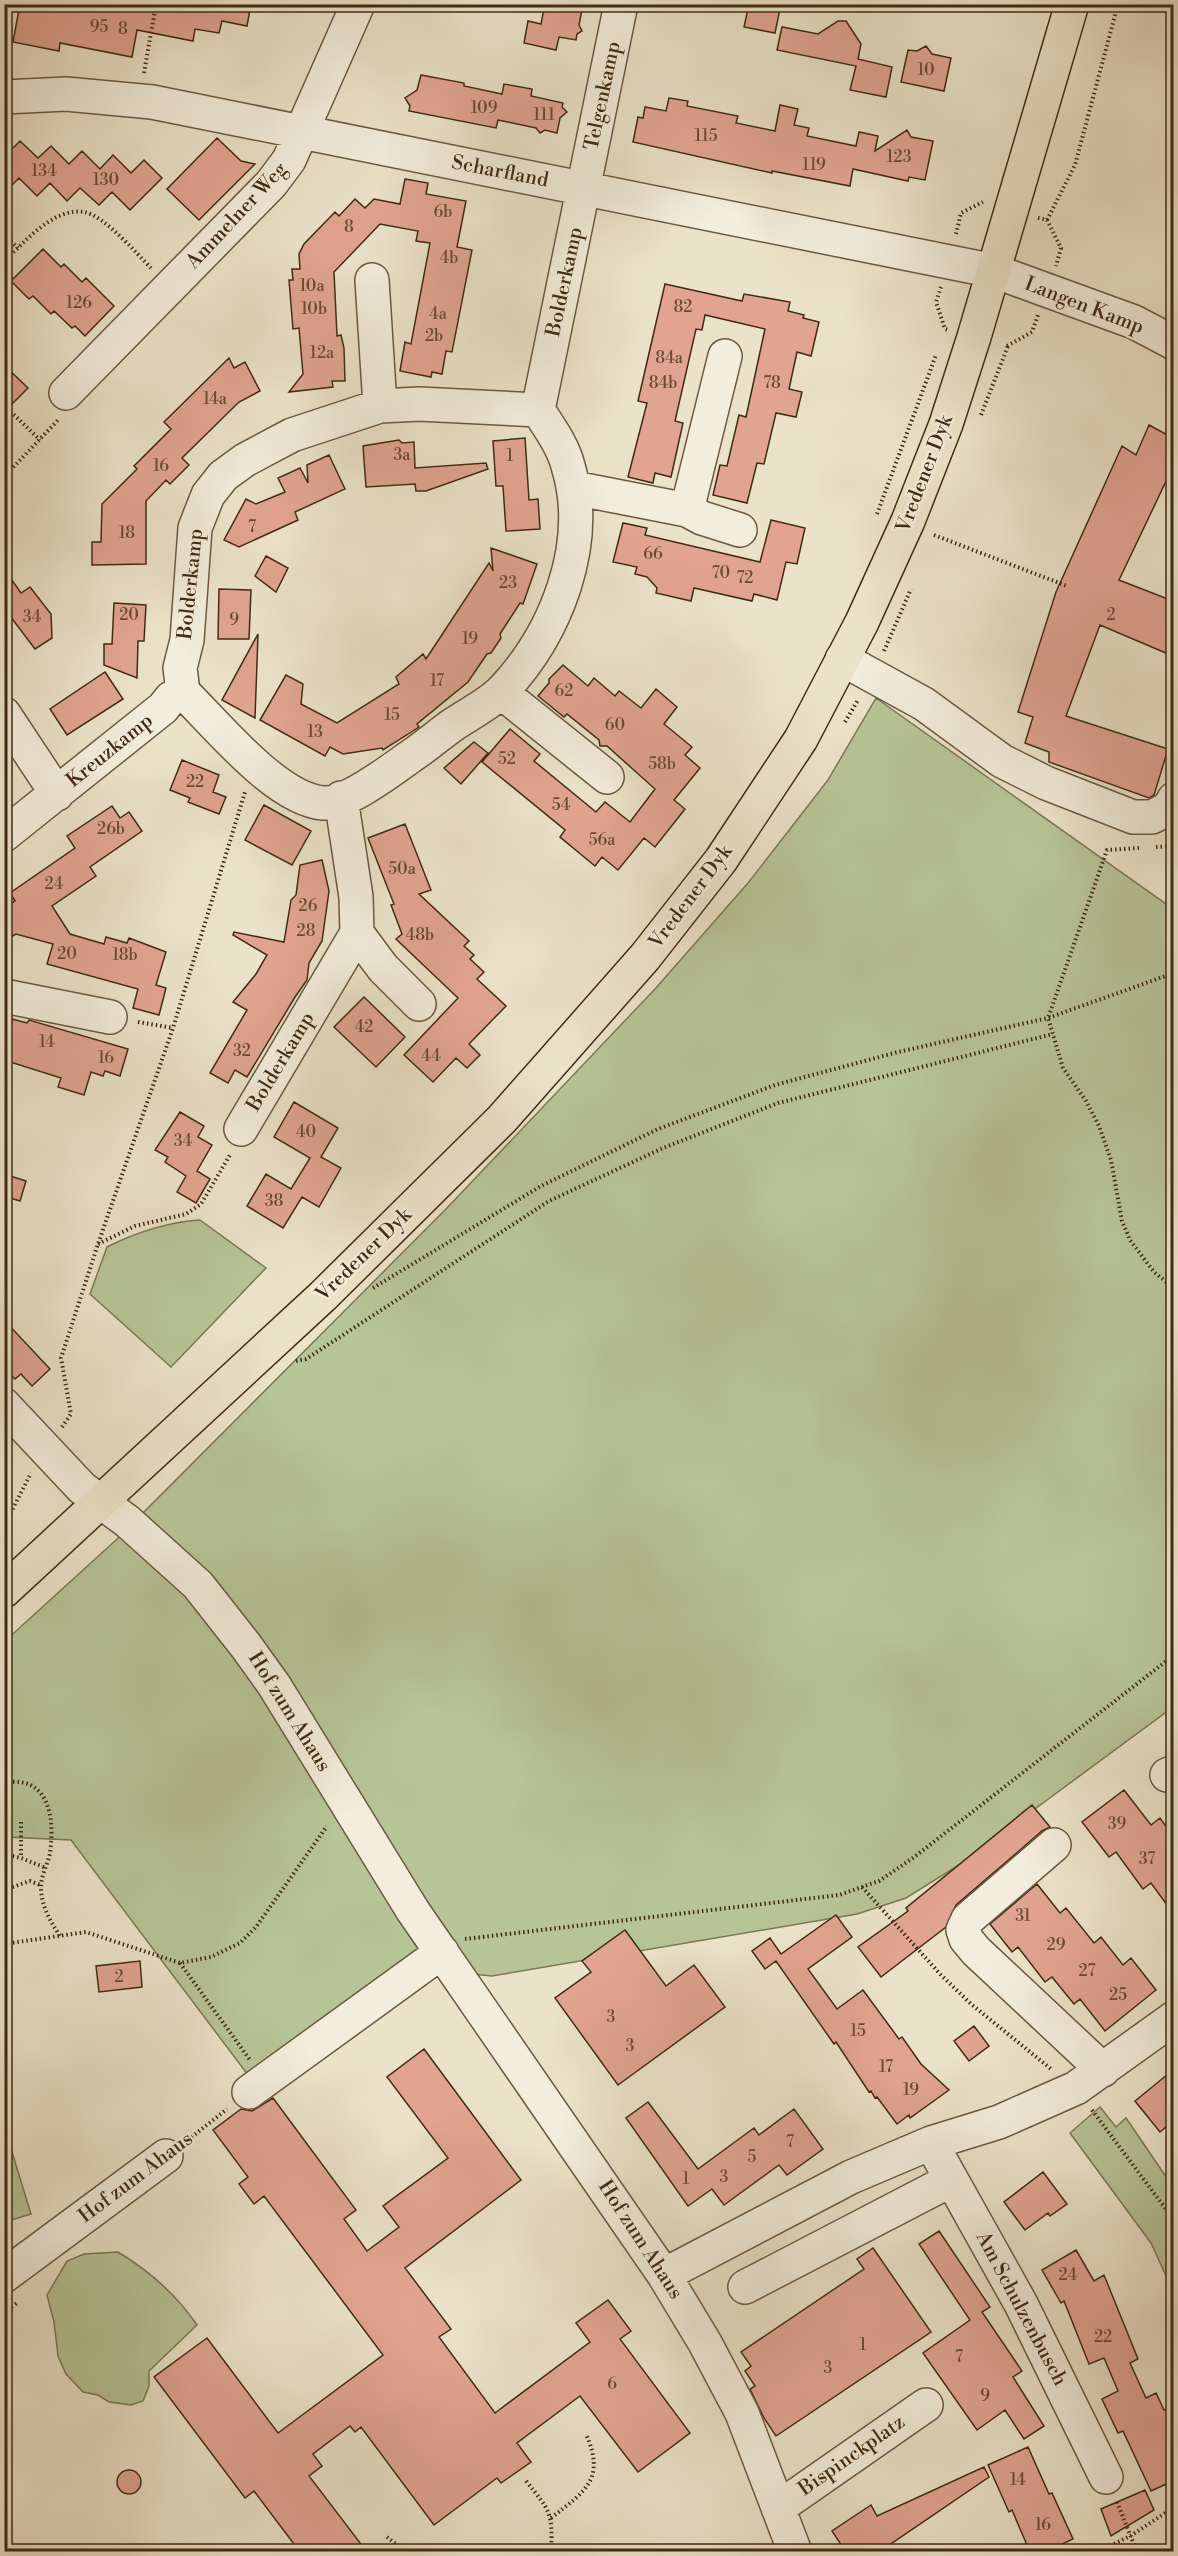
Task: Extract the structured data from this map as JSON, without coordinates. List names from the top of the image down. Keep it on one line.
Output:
{"streets":{"main road":["Vredener Dyk"],"street":["Telgenkamp","Scharfland","Ammelner Weg","Bolderkamp","Langen Kamp","Kreuzkamp","Hof zum Ahaus","Am Schulzenbusch","Bispinckplatz"]},"crossings":[["Telgenkamp","Scharfland"],["Telgenkamp","Bolderkamp"],["Scharfland","Ammelner Weg"],["Scharfland","Bolderkamp"],["Scharfland","Langen Kamp"],["Scharfland","Vredener Dyk"],["Bolderkamp","Kreuzkamp"],["Langen Kamp","Vredener Dyk"],["Vredener Dyk","Hof zum Ahaus"],["Hof zum Ahaus","Bispinckplatz"]],"house_numbers":["95","8","10","109","111","115","123","119","134","130","6b","8","4b","10a","126","82","10b","4a","2b","12a","84a","84b","78","14a","3a","1","16","7","18","66","70","72","23","20","2","34","9","19","17","62","15","60","13","52","58b","22","54","26b","56a","50a","24","26","28","48b","20","18b","42","14","32","44","16","40","34","38","39","37","31","29","27","2","25","3","15","3","17","19","7","5","3","1","24","22","1","7","3","6","9","14","16"]}
